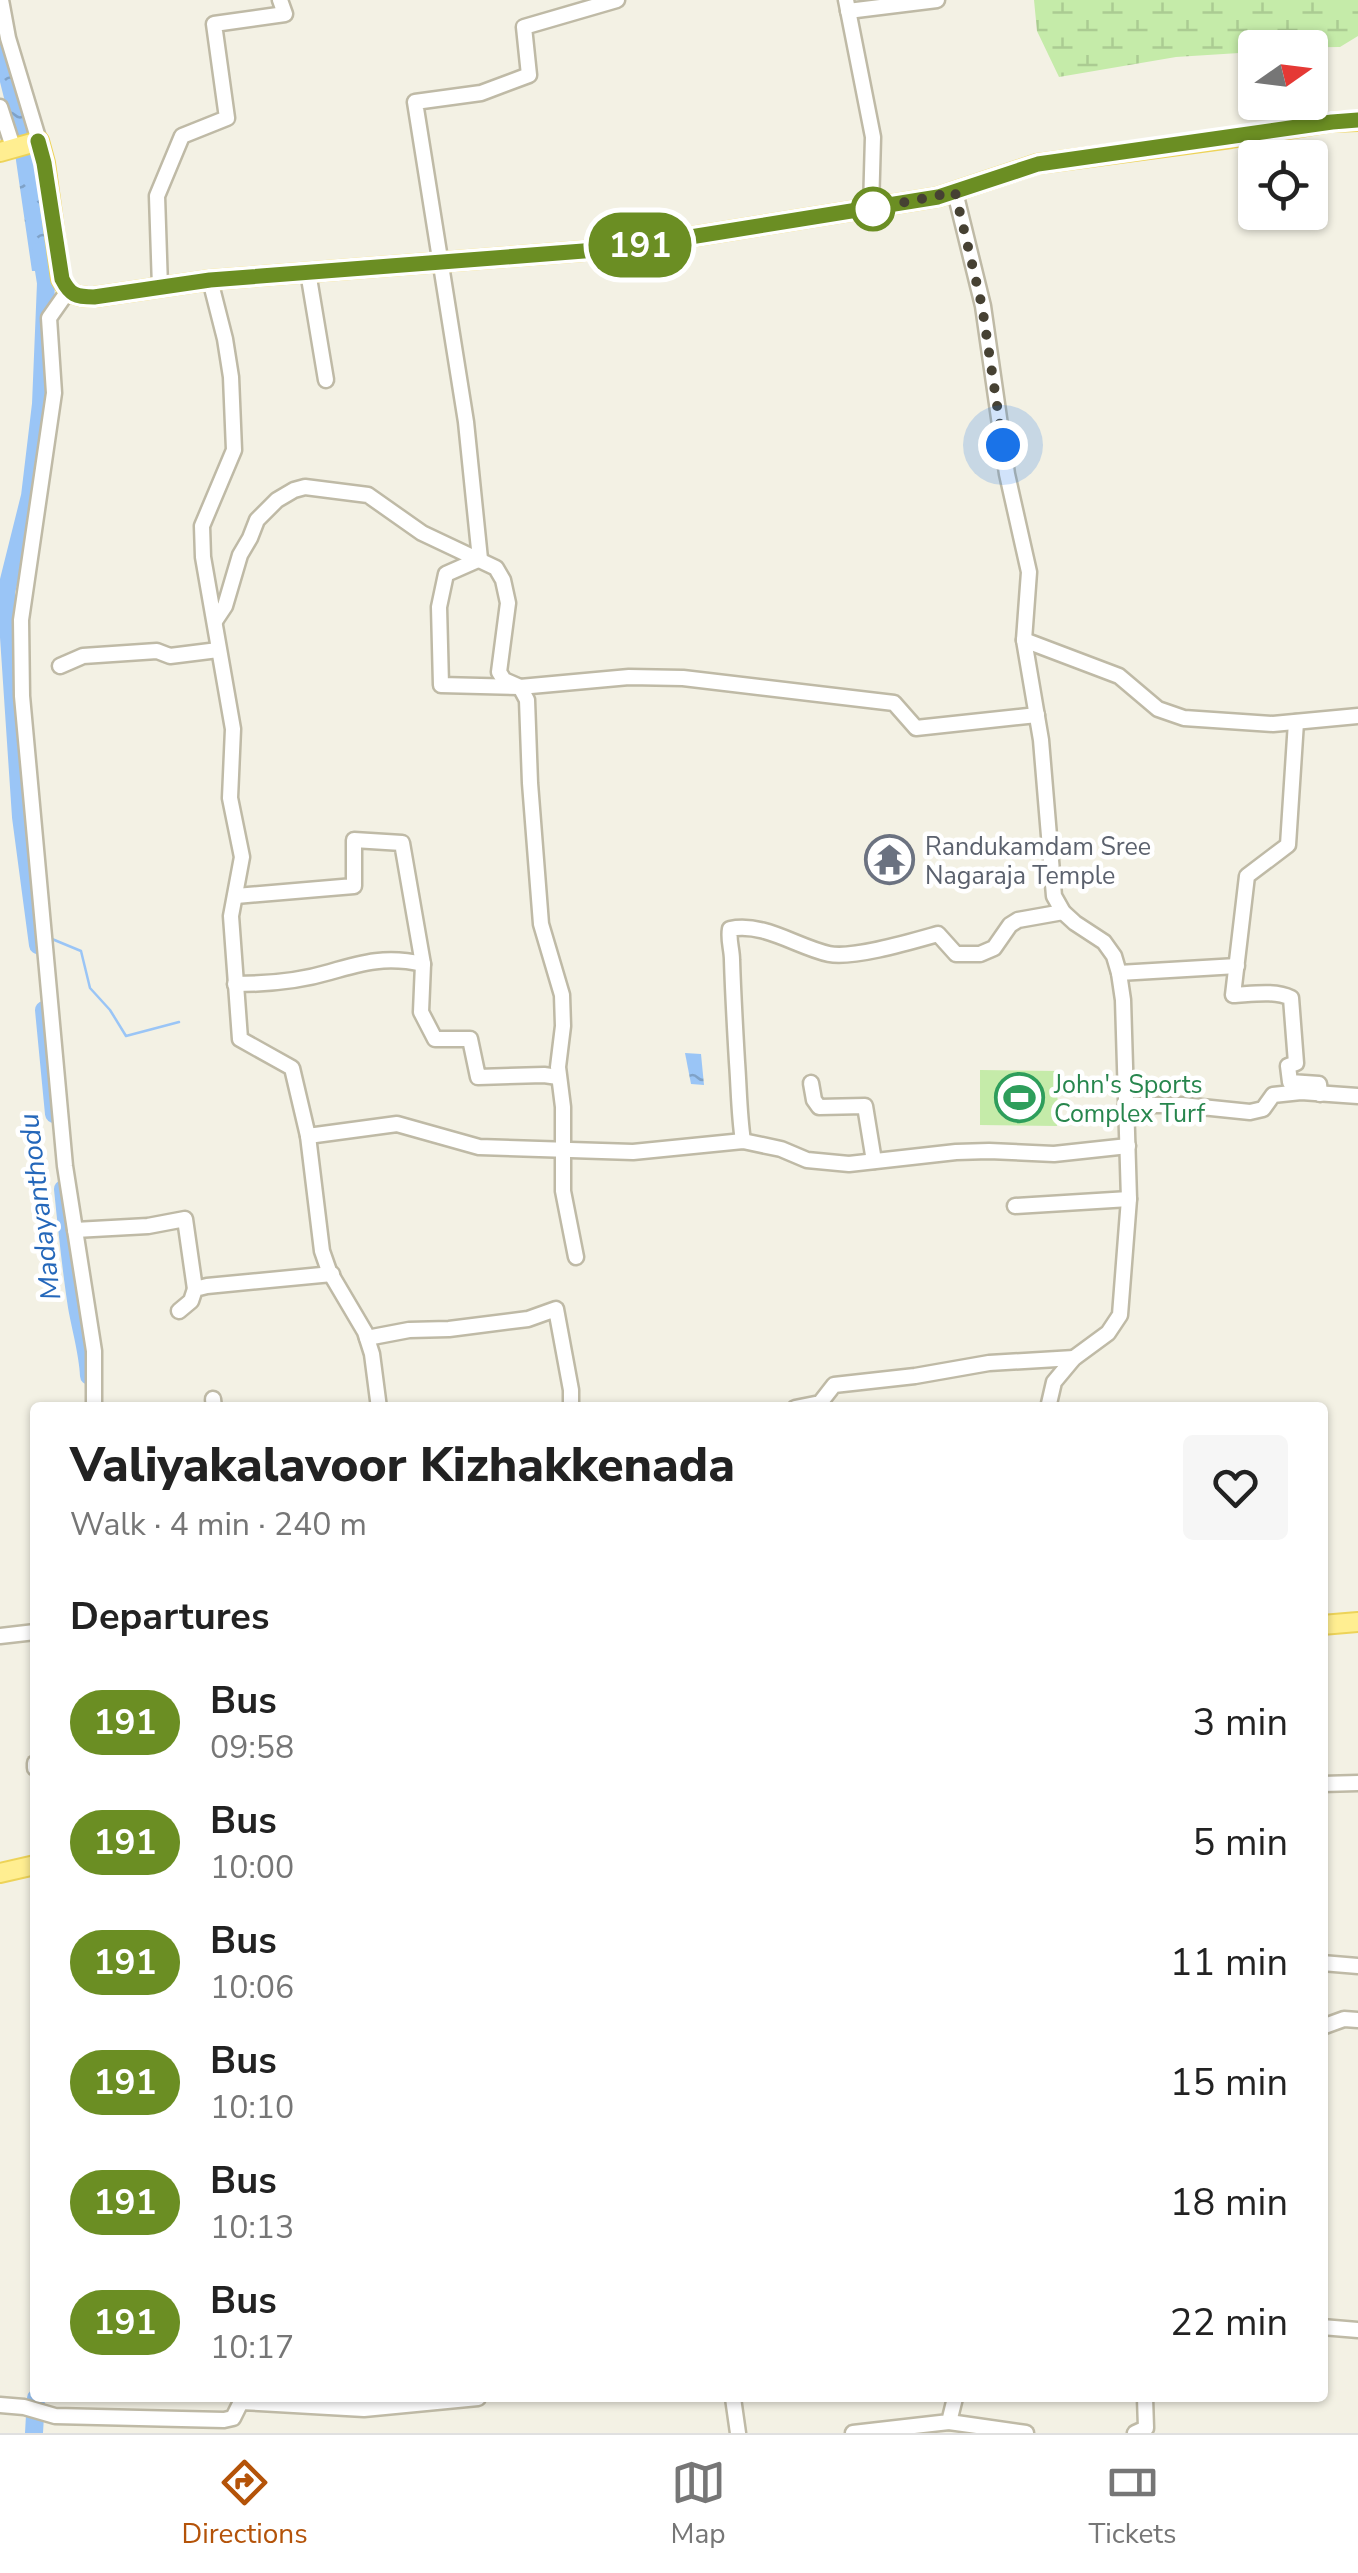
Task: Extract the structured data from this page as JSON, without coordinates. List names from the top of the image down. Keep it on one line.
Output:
{"water":["Madayanthodu"],"places":{"temple":["Randukamdam Sree Nagaraja Temple"],"sports":["John's Sports Complex Turf"]},"lines":["bus line 191"],"north":"right","page":{"on_map":"191","heading":[["Valiyakalavoor Kizhakkenada","Walk · 4 min · 240 m"],"Departures"],"list":[{"mark":"191","name":"Bus","note":"09:58","value":"3 min"},{"mark":"191","name":"Bus","note":"10:00","value":"5 min"},{"mark":"191","name":"Bus","note":"10:06","value":"11 min"},{"mark":"191","name":"Bus","note":"10:10","value":"15 min"},{"mark":"191","name":"Bus","note":"10:13","value":"18 min"},{"mark":"191","name":"Bus","note":"10:17","value":"22 min"}],"tabs":["Directions","Map","Tickets"]}}
